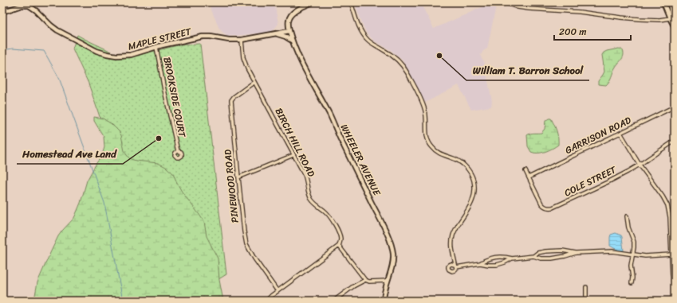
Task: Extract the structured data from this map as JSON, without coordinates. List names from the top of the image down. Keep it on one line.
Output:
{"streets":{"street":["MAPLE STREET","BROOKSIDE COURT","GARRISON ROAD","BIRCH HILL ROAD","WHEELER AVENUE","COLE STREET","PINEWOOD ROAD"]},"crossings":[["MAPLE STREET","BROOKSIDE COURT"],["MAPLE STREET","BIRCH HILL ROAD"],["MAPLE STREET","WHEELER AVENUE"],["GARRISON ROAD","COLE STREET"],["BIRCH HILL ROAD","PINEWOOD ROAD"]],"places":["William T. Barron School","Homestead Ave Land"],"scale_bar":"200 m"}
